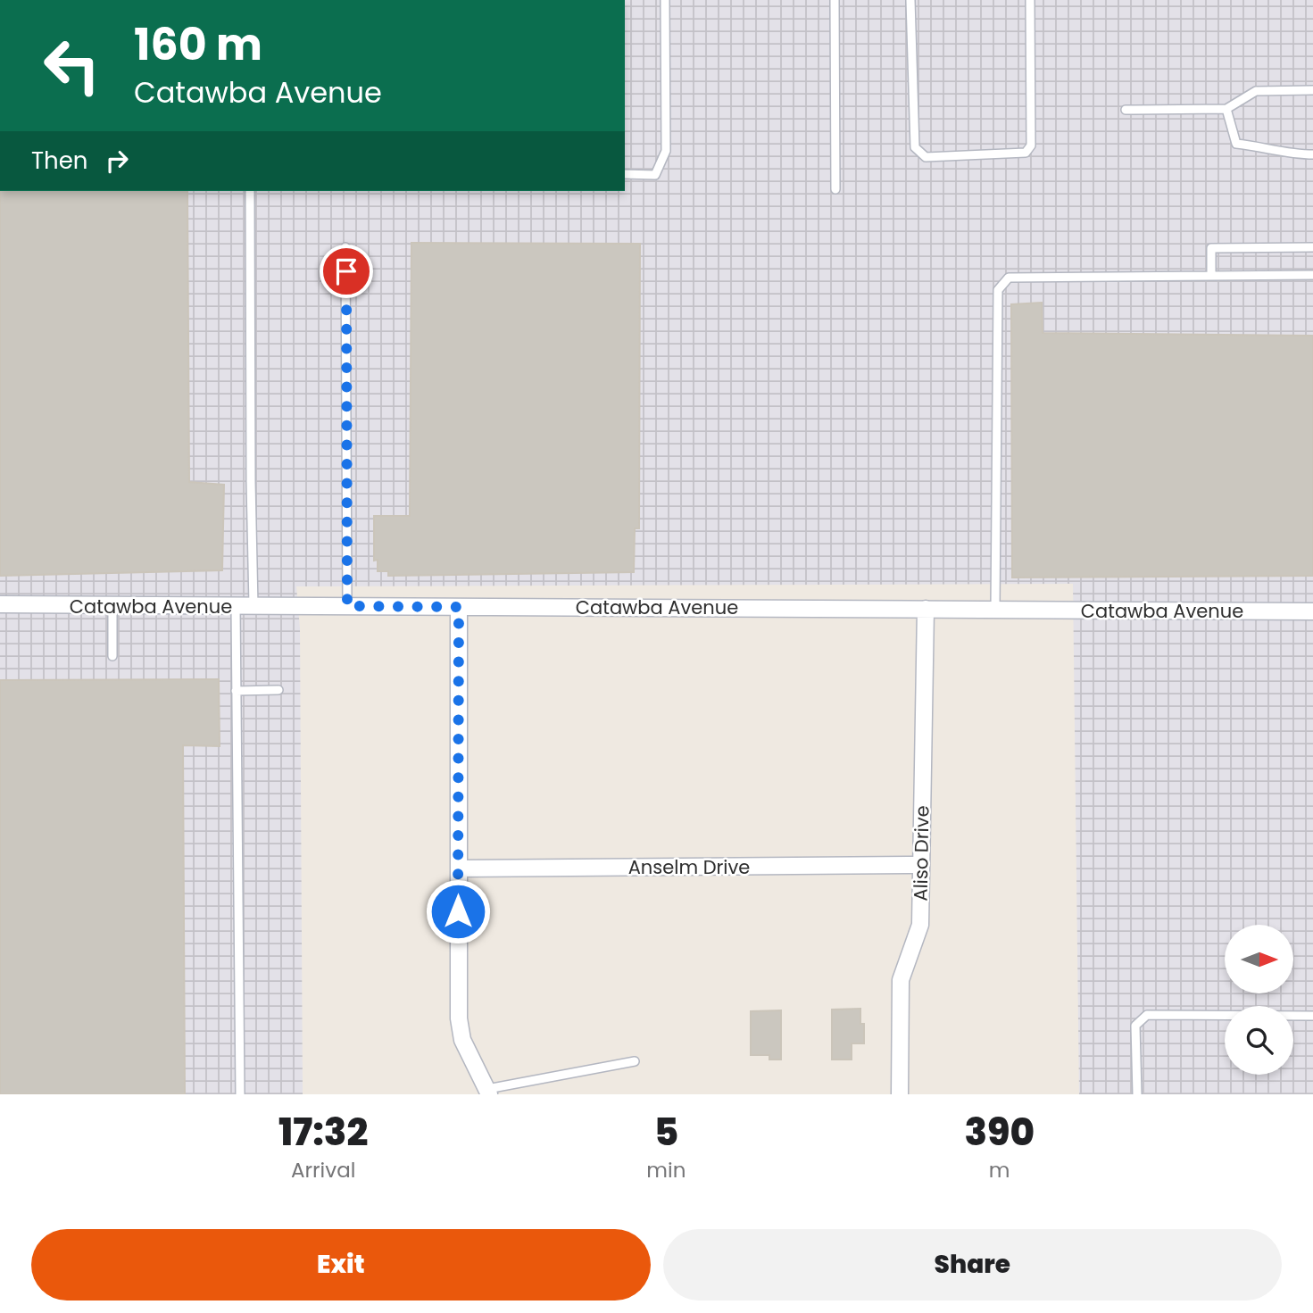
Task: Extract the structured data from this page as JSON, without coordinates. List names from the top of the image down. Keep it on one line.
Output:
{"streets":{"street":["Catawba Avenue","Aliso Drive","Anselm Drive"]},"crossings":[["Catawba Avenue","Aliso Drive"],["Aliso Drive","Anselm Drive"]],"north":"right","page":{"turn":["160 m","Catawba Avenue"],"then":"Then","eta":["17:32","Arrival","5","min","390","m"],"buttons":["Exit","Share"]}}
